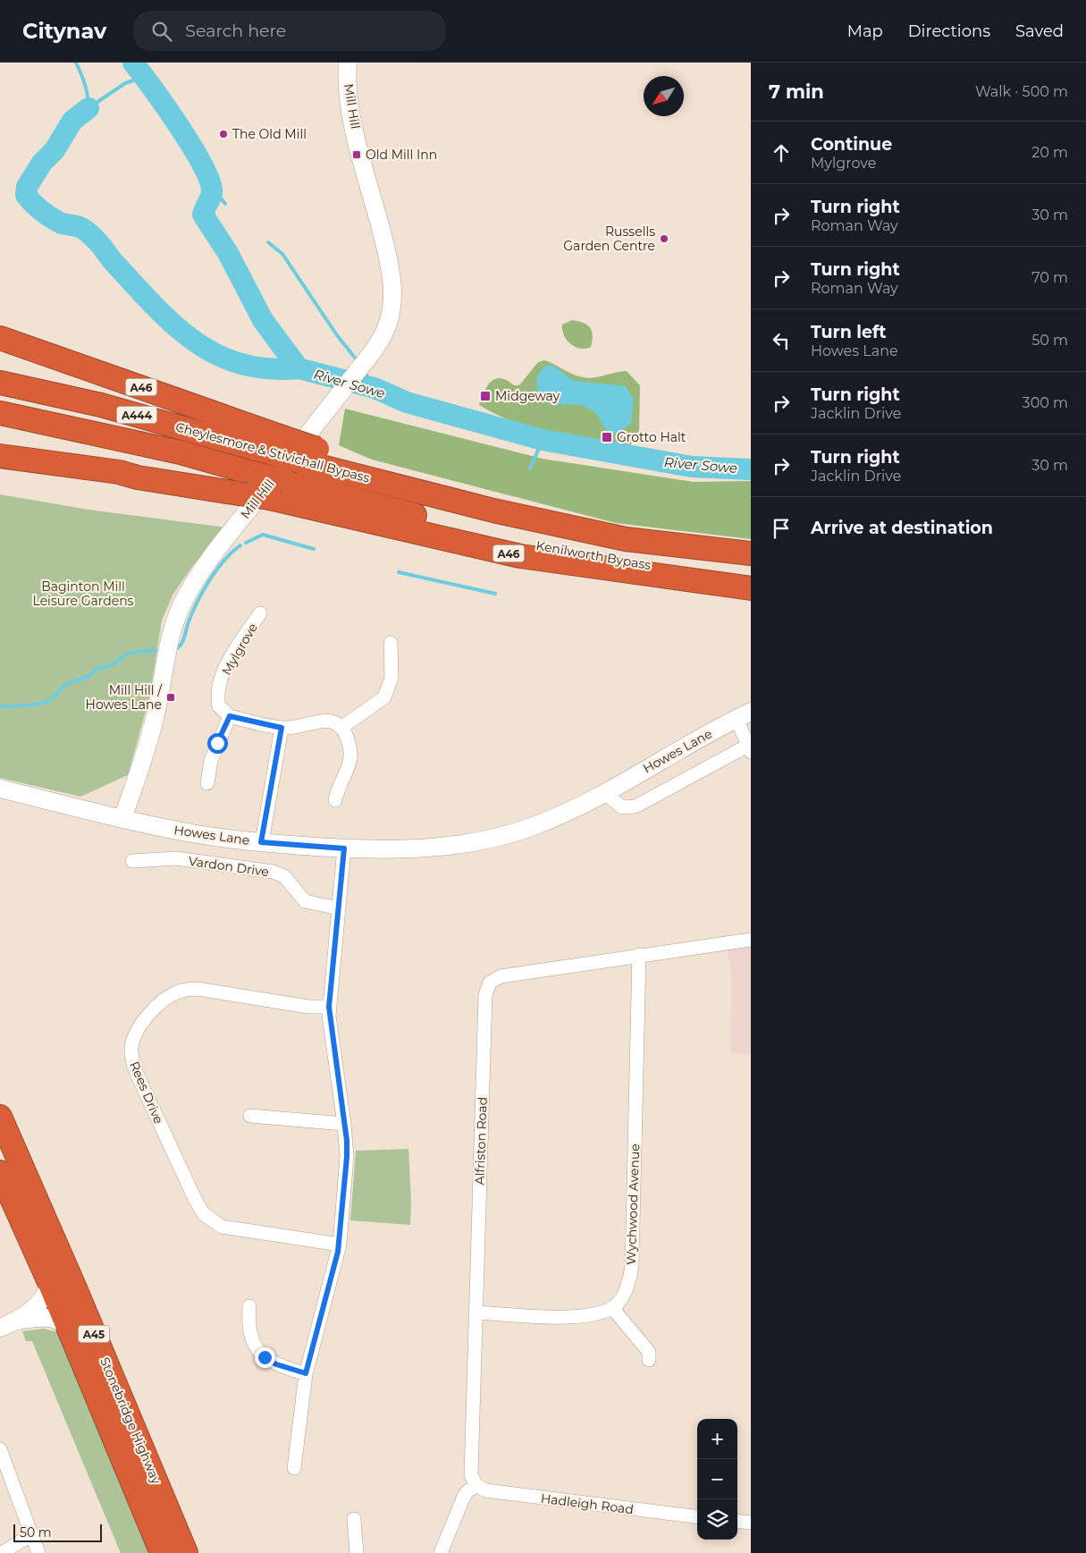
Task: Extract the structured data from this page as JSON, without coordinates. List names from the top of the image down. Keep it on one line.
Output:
{"streets":{"highway":["A46","A444","Cheylesmore & Stivichall Bypass","Kenilworth Bypass","A45","Stonebridge Highway"],"street":["Mill Hill","Mylgrove","Howes Lane","Vardon Drive","Rees Drive","Alfriston Road","Wychwood Avenue","Hadleigh Road"]},"crossings":[["Mill Hill","Howes Lane"],["A46","Cheylesmore & Stivichall Bypass"],["Cheylesmore & Stivichall Bypass","Kenilworth Bypass"],["Alfriston Road","Wychwood Avenue"],["Alfriston Road","Hadleigh Road"]],"water":["River Sowe"],"parks":["Baginton Mill Leisure Gardens"],"places":{"other":["The Old Mill","Russells Garden Centre"],"transit":["Old Mill Inn","Midgeway","Grotto Halt","Mill Hill / Howes Lane"]},"scale_bar":"50 m","north":"bottom left","page":{"header":"Citynav","search":"Search here","nav":["Map","Directions","Saved"],"heading":["7 min","Walk · 500 m"],"list":[["Continue","Mylgrove","20 m"],["Turn right","Roman Way","30 m"],["Turn right","Roman Way","70 m"],["Turn left","Howes Lane","50 m"],["Turn right","Jacklin Drive","300 m"],["Turn right","Jacklin Drive","30 m"],"Arrive at destination"],"map_buttons":["+","−"],"scale":"50 m"}}
